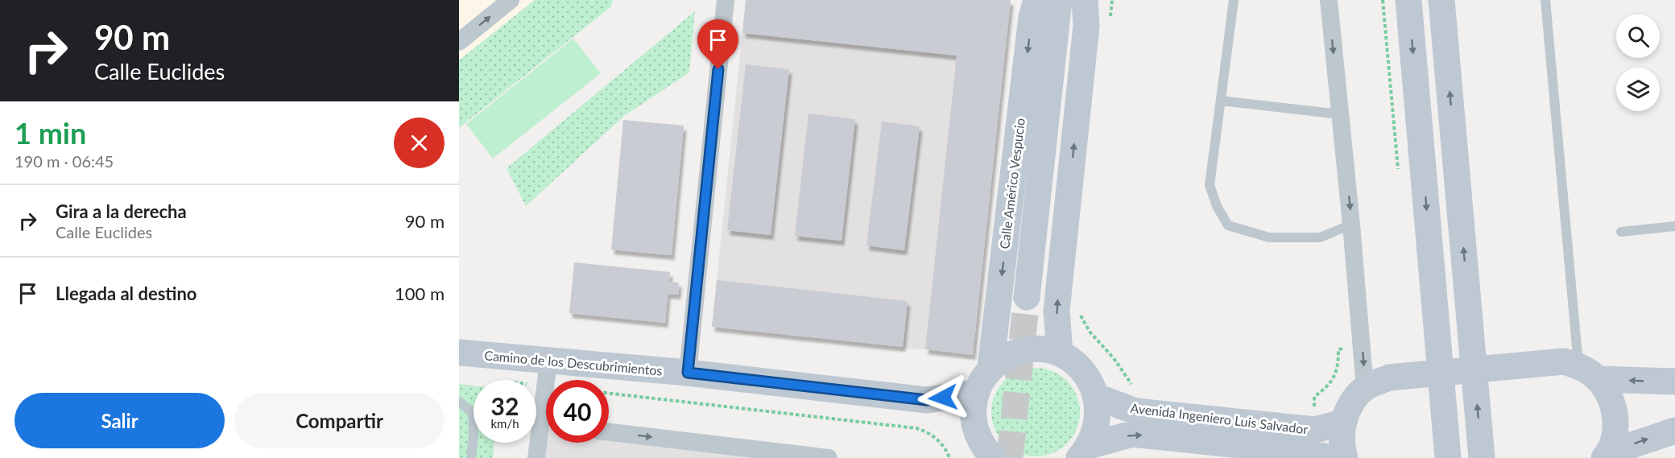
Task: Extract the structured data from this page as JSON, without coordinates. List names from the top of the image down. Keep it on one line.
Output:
{"streets":{"street":["Calle Américo Vespucio","Camino de los Descubrimientos","Avenida Ingeniero Luis Salvador"]},"page":{"turn":["90 m","Calle Euclides"],"heading":["1 min","190 m · 06:45"],"list":[{"name":"Gira a la derecha","note":"Calle Euclides","value":"90 m"},{"name":"Llegada al destino","value":"100 m"}],"speed":"32 km/h","limit":"40","buttons":["Salir","Compartir"]}}
